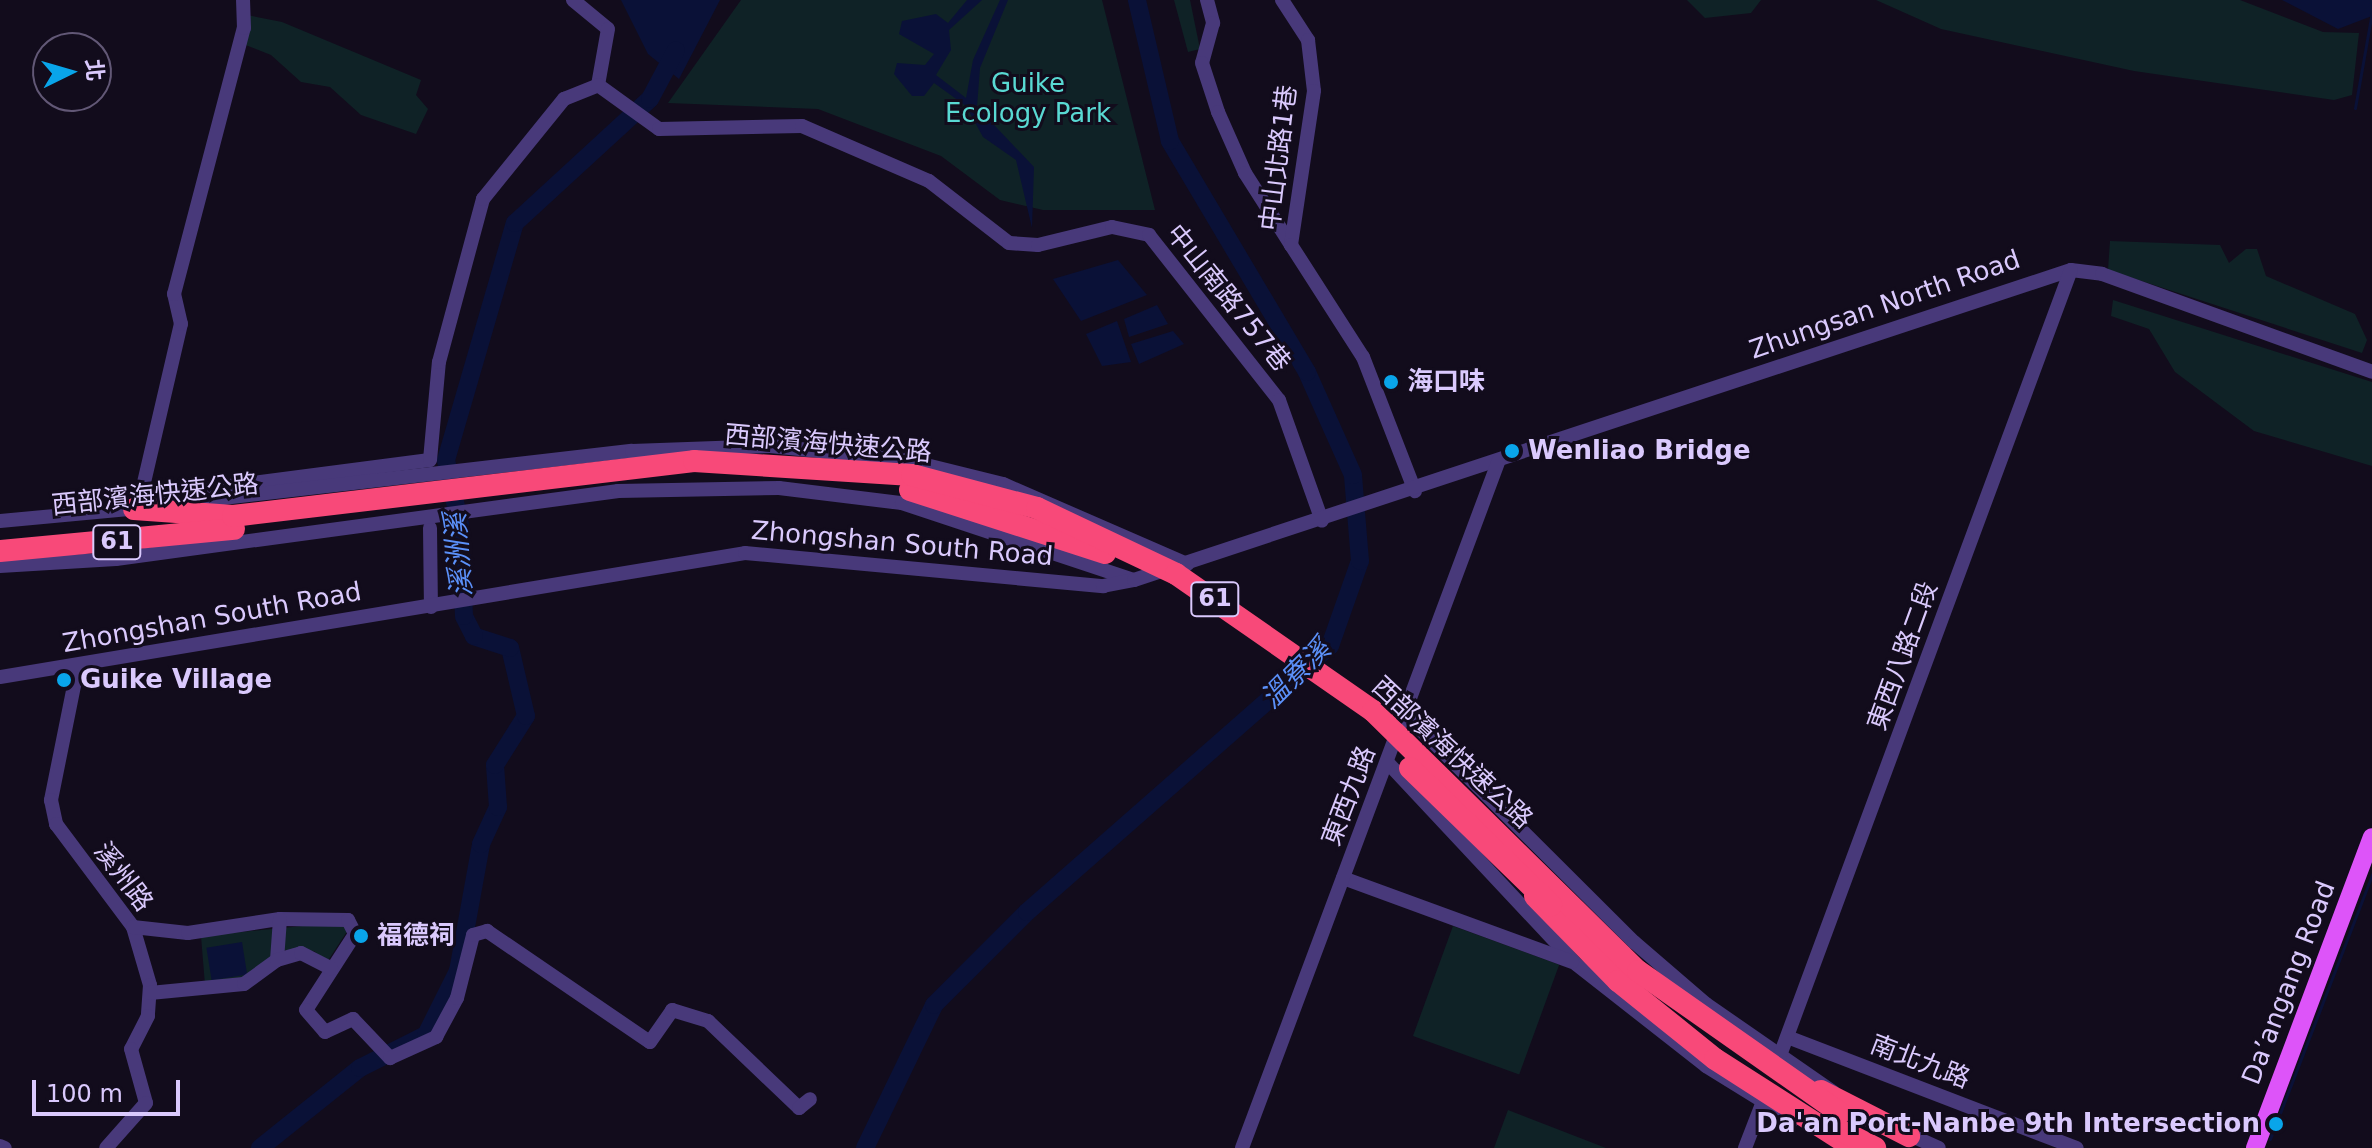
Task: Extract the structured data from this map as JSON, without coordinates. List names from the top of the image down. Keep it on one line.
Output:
{"streets":{"highway":["西部濱海快速公路","61"],"main road":["Da’angang Road"],"street":["中山北路1巷","中山南路757巷","Zhungsan North Road","Zhongshan South Road","東西八路二段","東西九路","溪州路","南北九路"]},"crossings":[["中山北路1巷","Zhungsan North Road"],["中山南路757巷","Zhungsan North Road"],["中山南路757巷","Zhongshan South Road"],["Zhungsan North Road","Zhongshan South Road"],["Zhungsan North Road","東西八路二段"],["Zhungsan North Road","東西九路"],["Zhongshan South Road","溪州路"],["東西八路二段","南北九路"]],"water":["溪洲溪","溫寮溪"],"parks":["Guike Ecology Park"],"places":["海口味","Wenliao Bridge","Guike Village","福德祠","Da'an Port-Nanbe 9th Intersection"],"scale_bar":"100 m","north":"right"}
